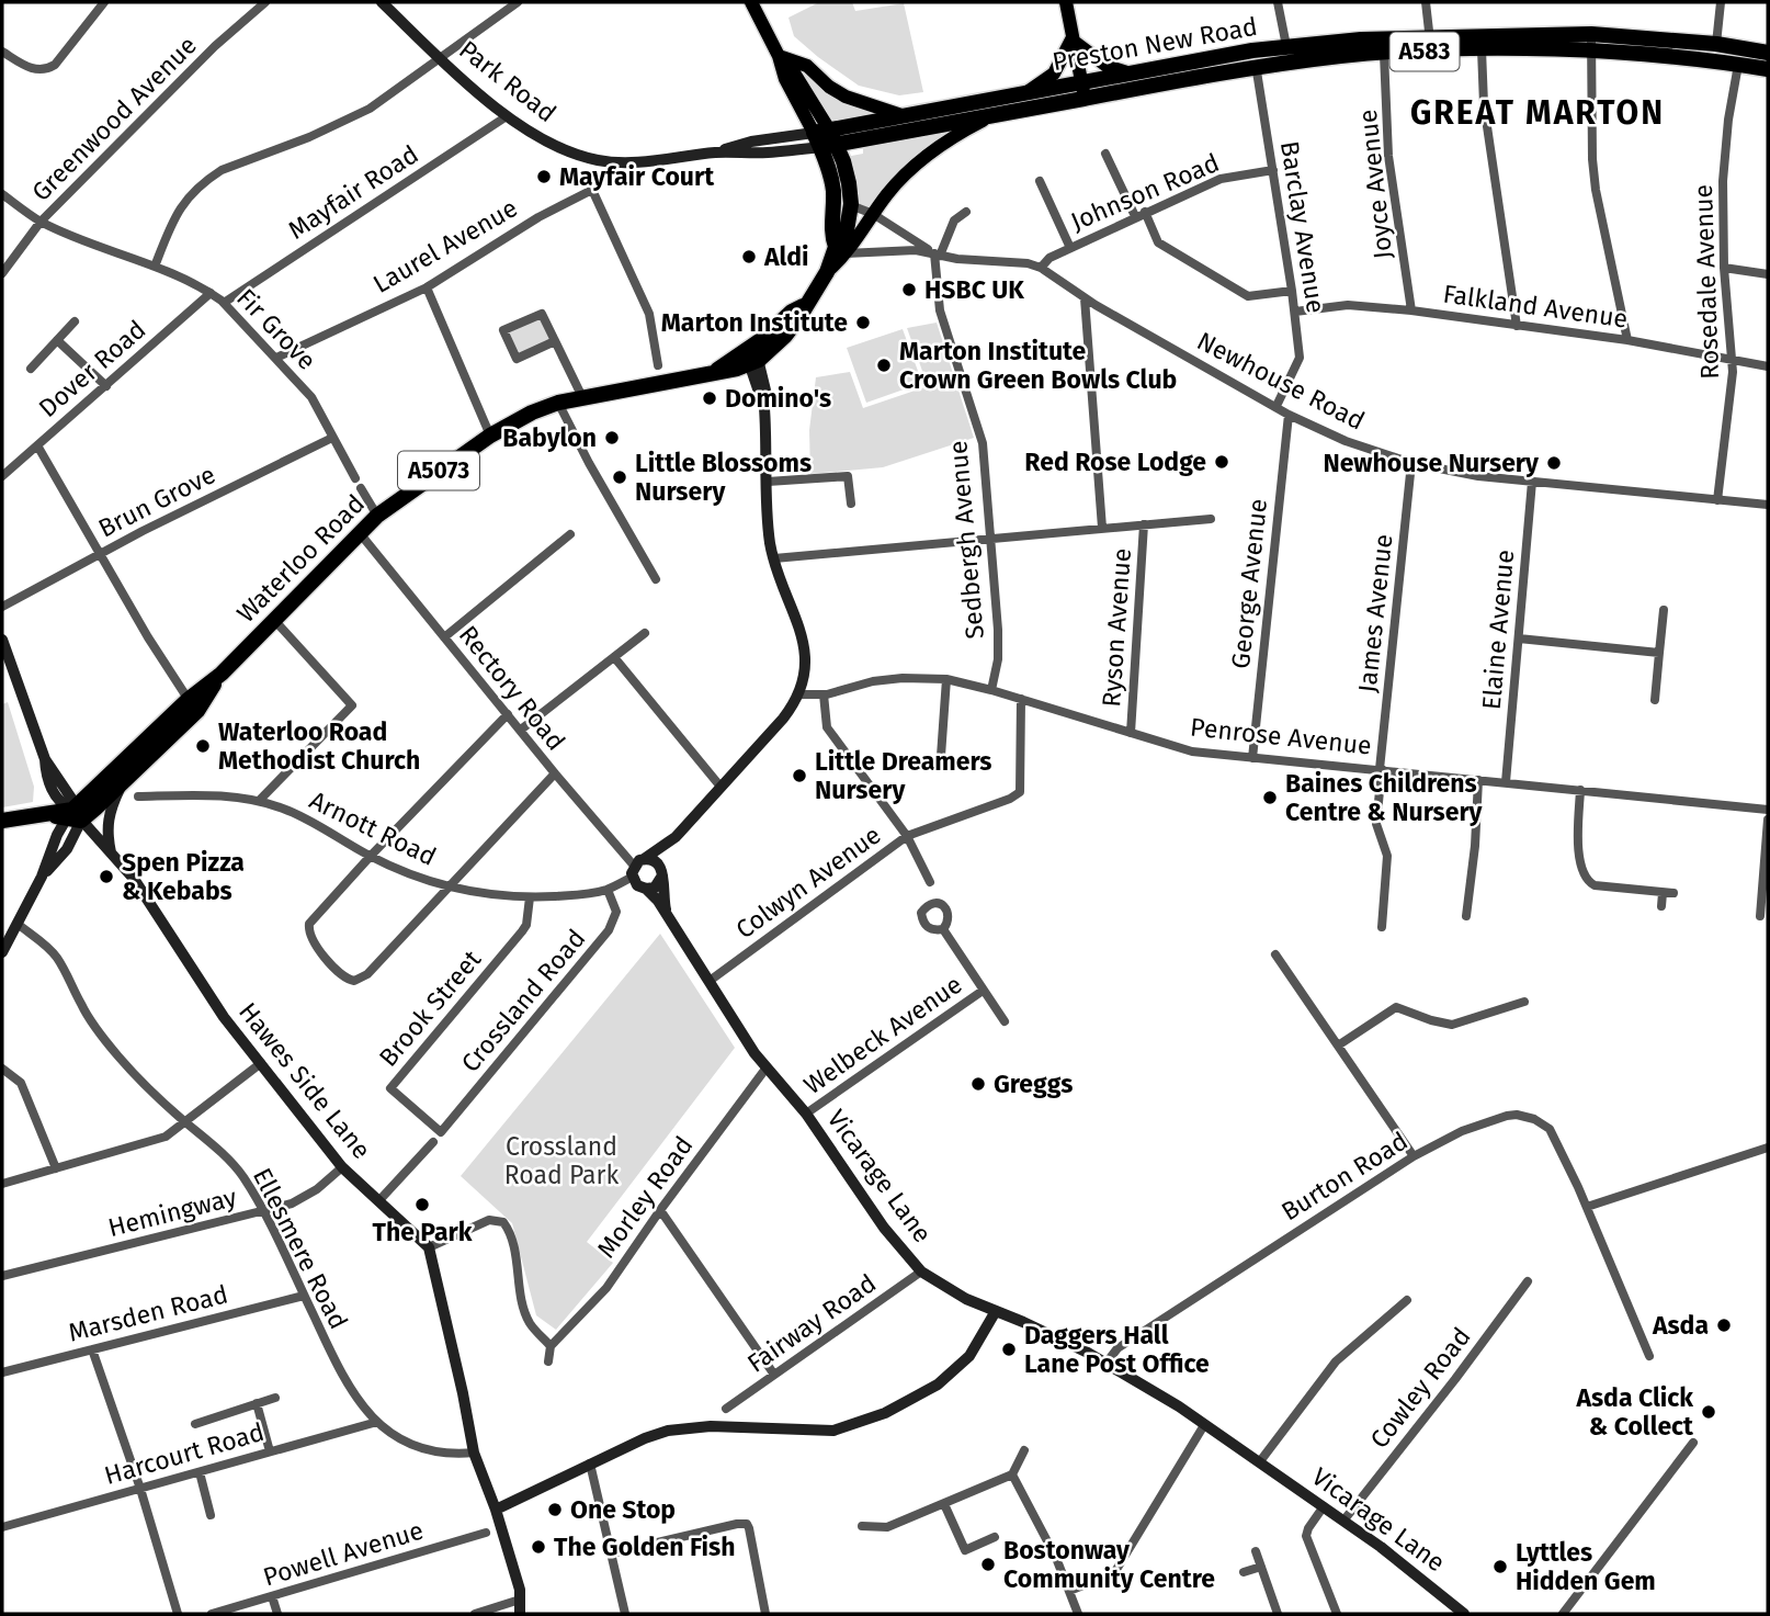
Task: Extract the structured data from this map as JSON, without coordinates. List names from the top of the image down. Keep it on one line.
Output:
{"streets":{"highway":["Preston New Road","A583","A5073","Waterloo Road"],"street":["Park Road","Greenwood Avenue","Joyce Avenue","Mayfair Road","Johnson Road","Barclay Avenue","Laurel Avenue","Rosedale Avenue","Falkland Avenue","Fir Grove","Dover Road","Newhouse Road","Brun Grove","Sedbergh Avenue","George Avenue","James Avenue","Ryson Avenue","Elaine Avenue","Rectory Road","Penrose Avenue","Arnott Road","Colwyn Avenue","Crossland Road","Brook Street","Welbeck Avenue","Hawes Side Lane","Vicarage Lane","Burton Road","Morley Road","Hemingway","Ellesmere Road","Marsden Road","Fairway Road","Cowley Road","Harcourt Road","Powell Avenue"]},"crossings":[["Preston New Road","A583"],["Preston New Road","Park Road"],["Preston New Road","Joyce Avenue"],["Preston New Road","Barclay Avenue"],["Preston New Road","Rosedale Avenue"],["Preston New Road","Newhouse Road"],["Park Road","Mayfair Road"],["Greenwood Avenue","Fir Grove"],["Joyce Avenue","Falkland Avenue"],["Mayfair Road","Fir Grove"],["Johnson Road","Barclay Avenue"],["Johnson Road","Newhouse Road"],["Barclay Avenue","Falkland Avenue"],["Barclay Avenue","Newhouse Road"],["Laurel Avenue","Fir Grove"],["Rosedale Avenue","Falkland Avenue"],["Rosedale Avenue","Newhouse Road"],["Fir Grove","Dover Road"],["Fir Grove","Brun Grove"],["Newhouse Road","Sedbergh Avenue"],["Newhouse Road","George Avenue"],["Newhouse Road","James Avenue"],["Newhouse Road","Elaine Avenue"],["Sedbergh Avenue","Penrose Avenue"],["Waterloo Road","Rectory Road"],["Waterloo Road","Hawes Side Lane"],["Waterloo Road","Vicarage Lane"],["George Avenue","Penrose Avenue"],["James Avenue","Penrose Avenue"],["Ryson Avenue","Penrose Avenue"],["Elaine Avenue","Penrose Avenue"],["Rectory Road","Arnott Road"],["Rectory Road","Vicarage Lane"],["Penrose Avenue","Colwyn Avenue"],["Penrose Avenue","Vicarage Lane"],["Arnott Road","Crossland Road"],["Arnott Road","Brook Street"],["Arnott Road","Vicarage Lane"],["Colwyn Avenue","Vicarage Lane"],["Crossland Road","Brook Street"],["Welbeck Avenue","Vicarage Lane"],["Hawes Side Lane","Hemingway"],["Vicarage Lane","Burton Road"],["Vicarage Lane","Morley Road"],["Vicarage Lane","Fairway Road"],["Vicarage Lane","Cowley Road"],["Hemingway","Ellesmere Road"],["Ellesmere Road","Marsden Road"],["Ellesmere Road","Harcourt Road"]],"districts":["GREAT MARTON"],"parks":["Crossland Road Park"],"places":["Mayfair Court","Aldi","HSBC UK","Marton Institute","Marton Institute Crown Green Bowls Club","Domino's","Babylon","Red Rose Lodge","Newhouse Nursery","Little Blossoms Nursery","Waterloo Road Methodist Church","Little Dreamers Nursery","Baines Childrens Centre & Nursery","Spen Pizza & Kebabs","Greggs","The Park","Asda","Daggers Hall Lane Post Office","Asda Click & Collect","One Stop","The Golden Fish","Bostonway Community Centre","Lyttles Hidden Gem"]}
